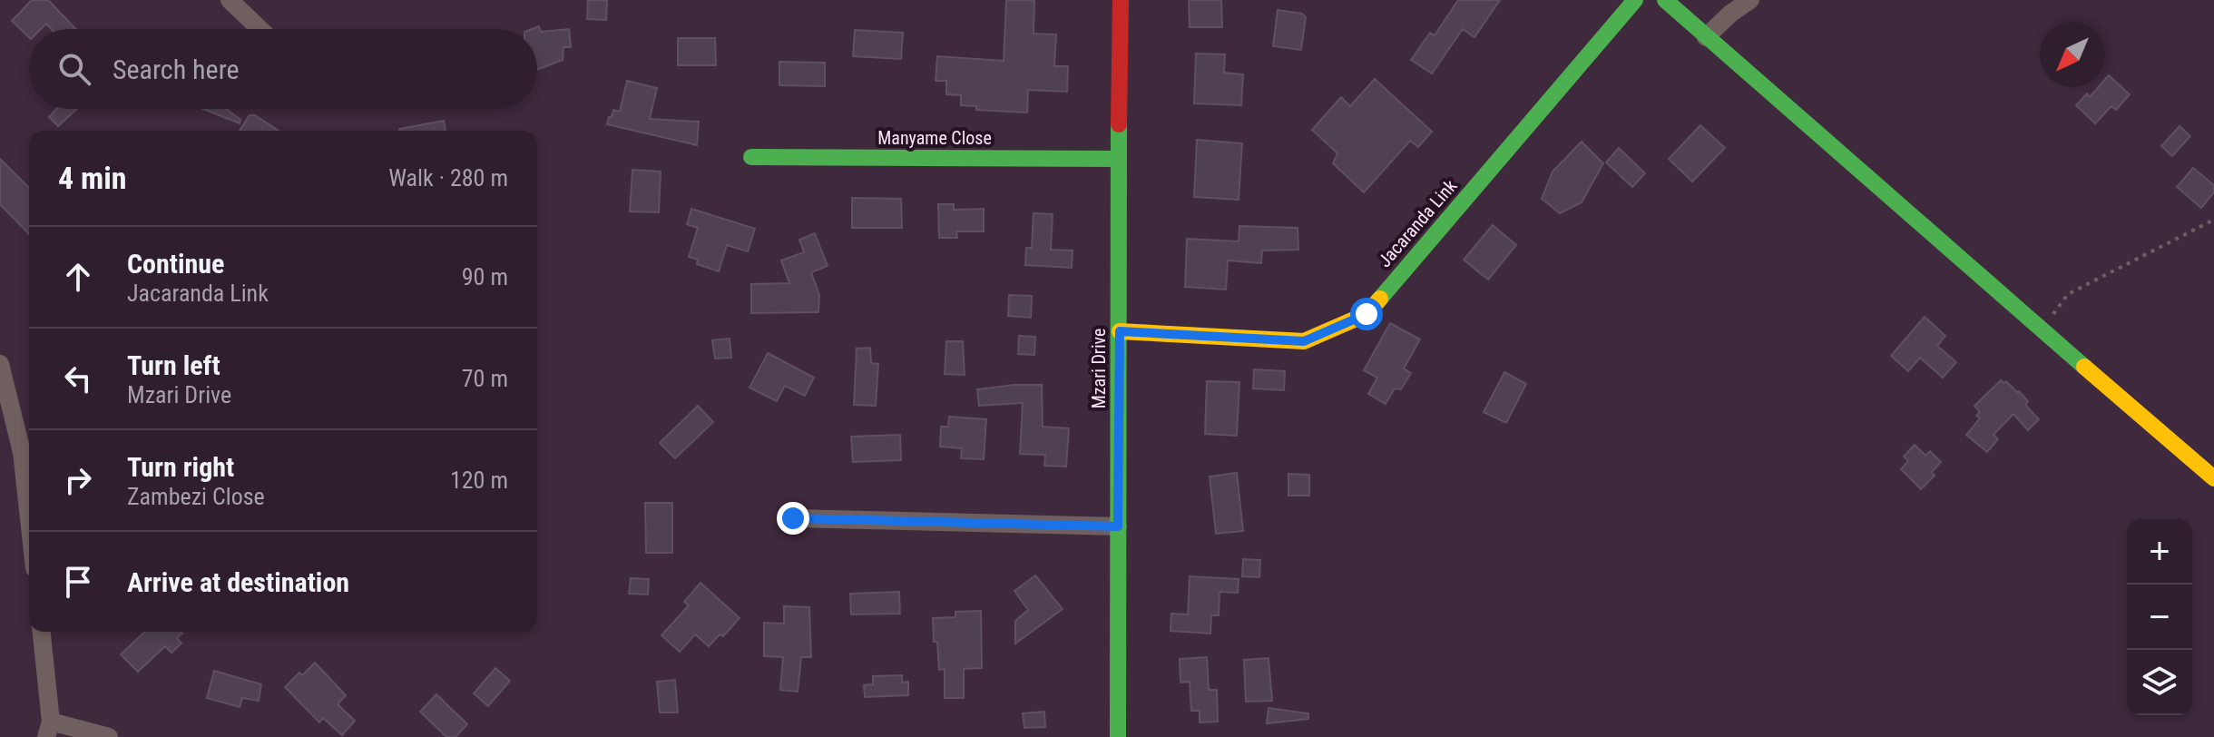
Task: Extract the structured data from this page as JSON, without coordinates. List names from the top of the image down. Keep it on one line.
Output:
{"streets":{"street":["Manyame Close","Jacaranda Link","Mzari Drive"]},"crossings":[["Manyame Close","Mzari Drive"],["Jacaranda Link","Mzari Drive"]],"north":"bottom left","page":{"search":"Search here","heading":["4 min","Walk · 280 m"],"list":[["Continue","Jacaranda Link","90 m"],["Turn left","Mzari Drive","70 m"],["Turn right","Zambezi Close","120 m"],"Arrive at destination"],"map_buttons":["+","−"]}}
